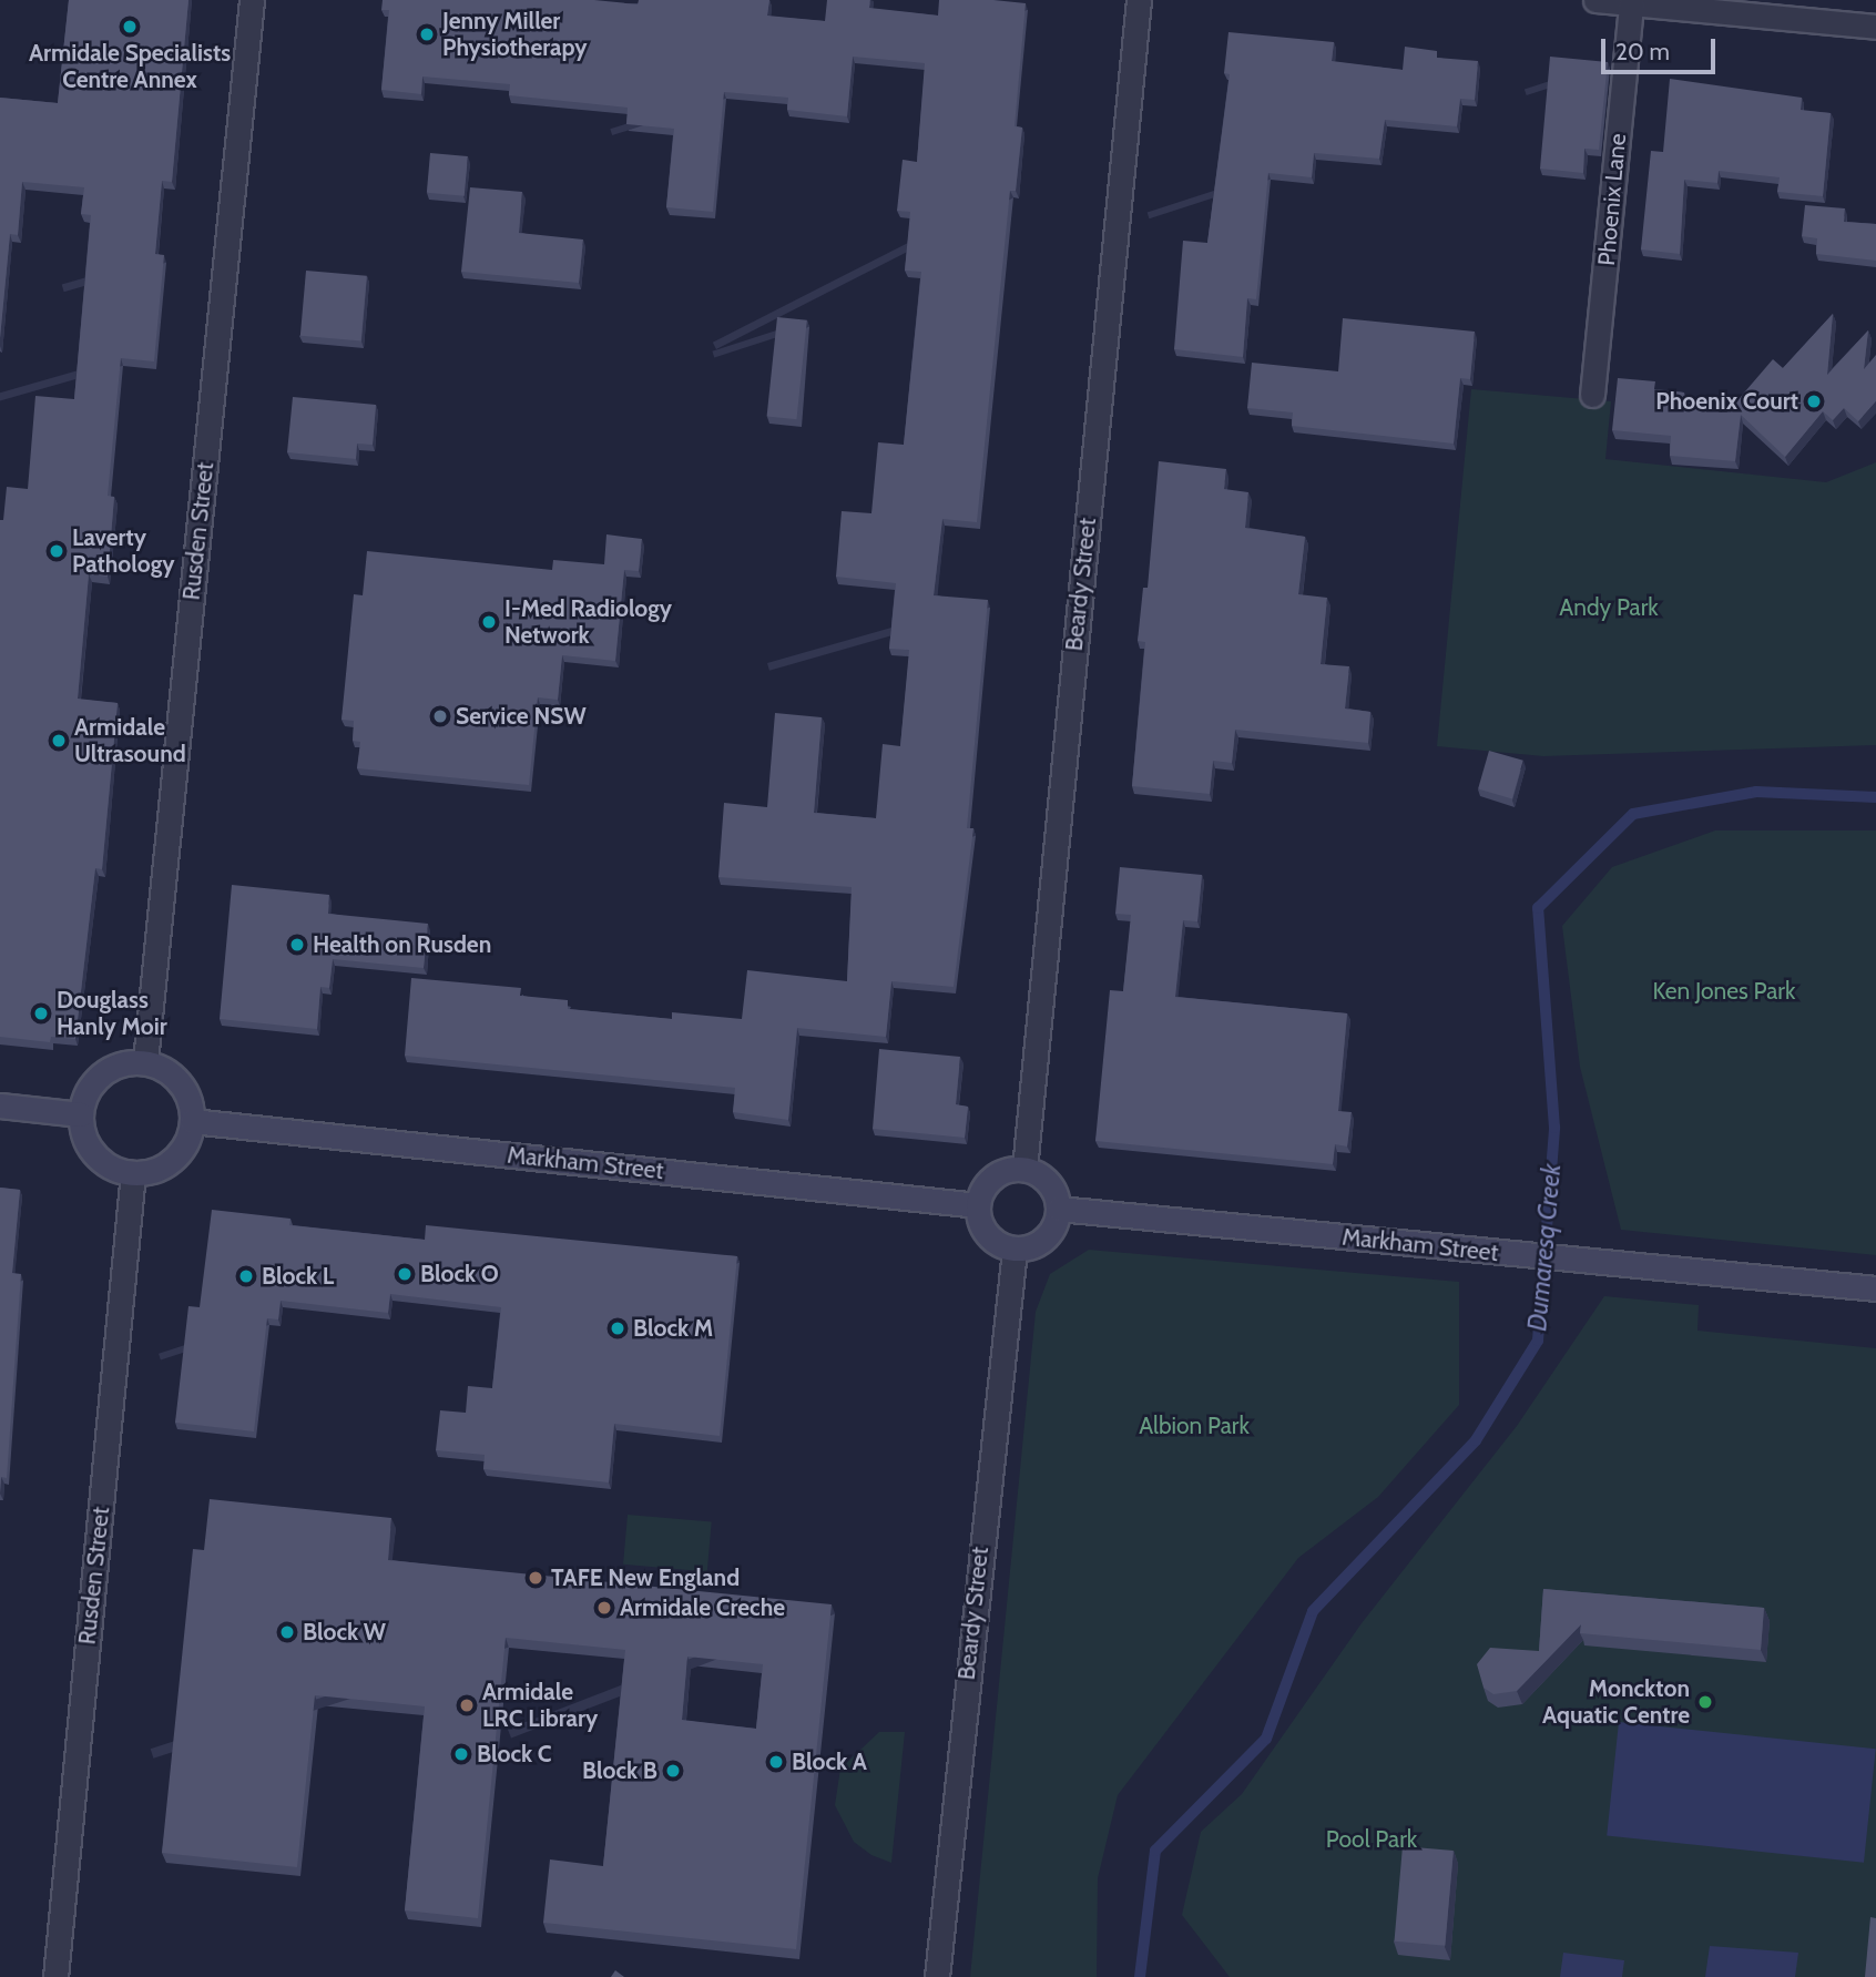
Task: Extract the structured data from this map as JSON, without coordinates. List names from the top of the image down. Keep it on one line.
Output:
{"streets":{"street":["Phoenix Lane","Rusden Street","Beardy Street","Markham Street"]},"crossings":[["Rusden Street","Markham Street"],["Beardy Street","Markham Street"]],"water":["Dumaresq Creek"],"parks":["Andy Park","Ken Jones Park","Albion Park","Pool Park"],"places":["Armidale Specialists Centre Annex","Jenny Miller Physiotherapy","Phoenix Court","Laverty Pathology","I-Med Radiology Network","Service NSW","Armidale Ultrasound","Health on Rusden","Douglass Hanly Moir","Block O","Block L","Block M","TAFE New England","Armidale Creche","Block W","Monckton Aquatic Centre","Armidale LRC Library","Block C","Block A","Block B"],"scale_bar":"20 m"}
